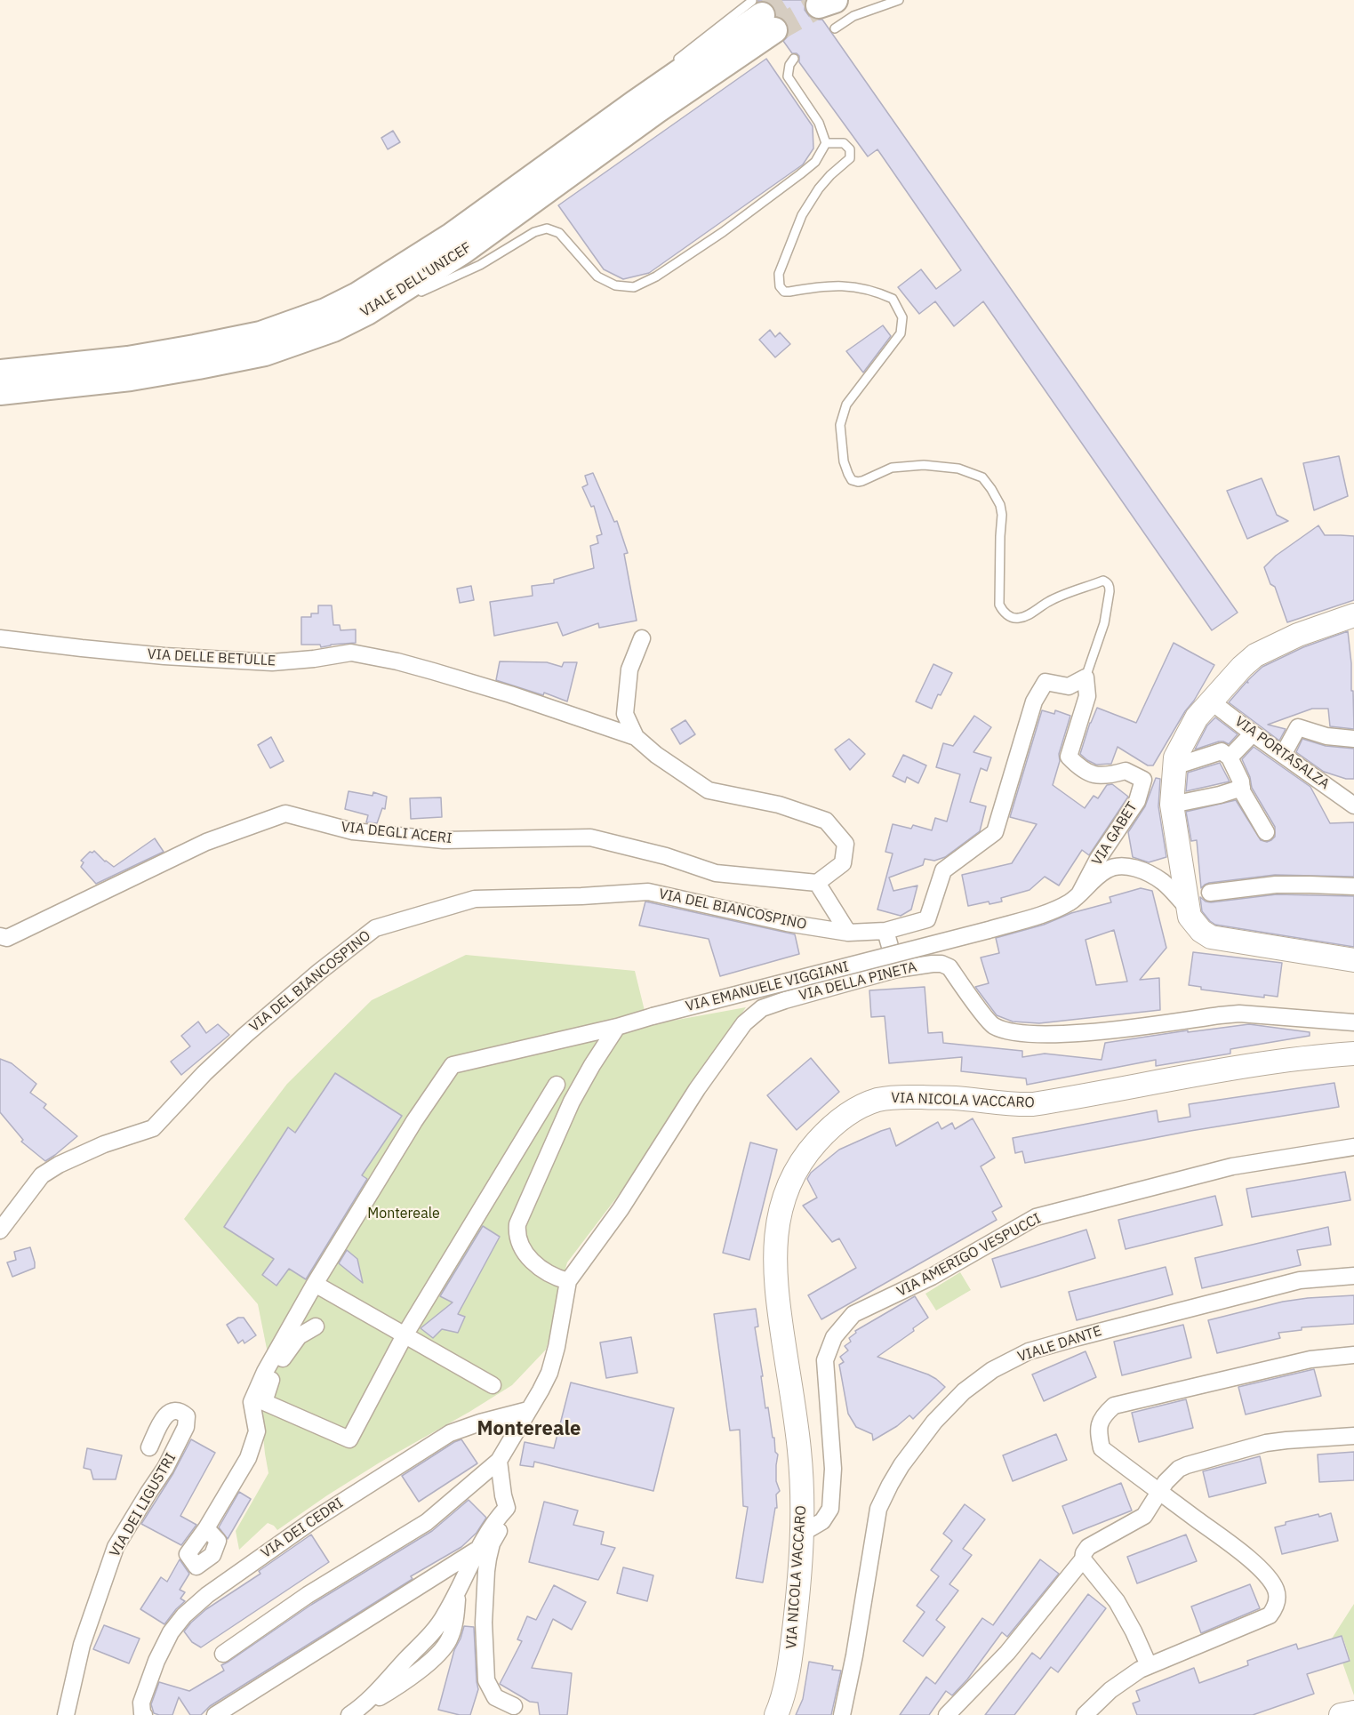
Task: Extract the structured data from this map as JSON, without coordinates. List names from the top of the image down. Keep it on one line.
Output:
{"streets":{"main road":["VIALE DELL'UNICEF"],"street":["VIA DELLE BETULLE","VIA PORTASALZA","VIA DEGLI ACERI","VIA GABET","VIA DEL BIANCOSPINO","VIA DELLA PINETA","VIA EMANUELE VIGGIANI","VIA NICOLA VACCARO","VIA AMERIGO VESPUCCI","VIALE DANTE","VIA DEI LIGUSTRI","VIA DEI CEDRI"]},"crossings":[["VIA DELLE BETULLE","VIA DEGLI ACERI"],["VIA GABET","VIA DEL BIANCOSPINO"],["VIA GABET","VIA EMANUELE VIGGIANI"],["VIA NICOLA VACCARO","VIA AMERIGO VESPUCCI"]],"districts":["Montereale"],"parks":["Montereale"]}
